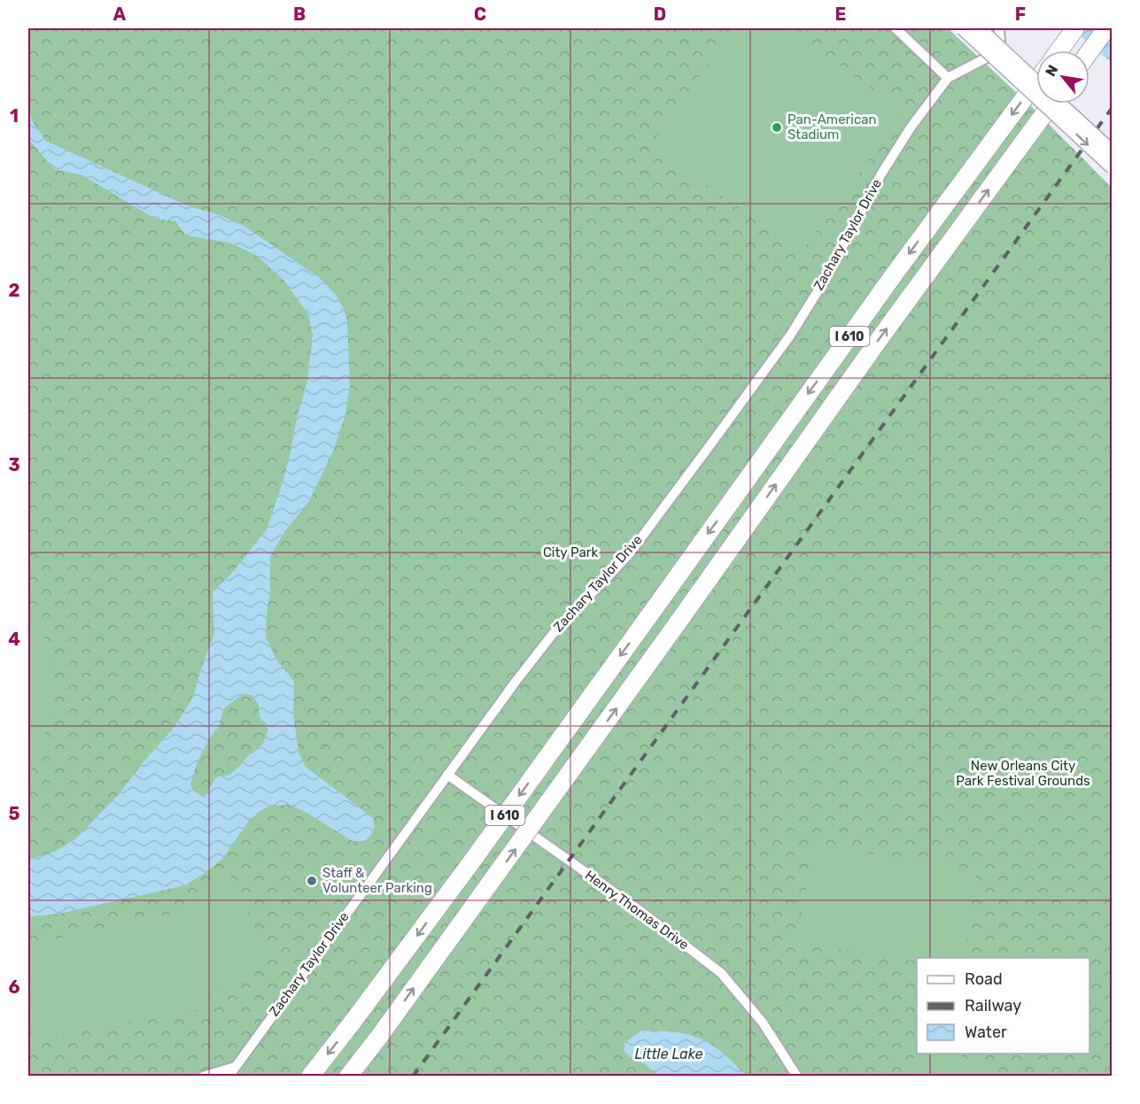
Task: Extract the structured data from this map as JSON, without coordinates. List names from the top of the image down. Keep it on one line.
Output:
{"streets":{"highway":["I 610"],"street":["Zachary Taylor Drive","Henry Thomas Drive"]},"crossings":[["Zachary Taylor Drive","Henry Thomas Drive"]],"water":["Little Lake"],"parks":["City Park","New Orleans City Park Festival Grounds"],"places":["Pan-American Stadium","Staff & Volunteer Parking"],"legend":["Road","Railway","Water"],"north":"top left","grid":{"columns":["A","B","C","D","E","F"],"rows":["1","2","3","4","5","6"]}}
